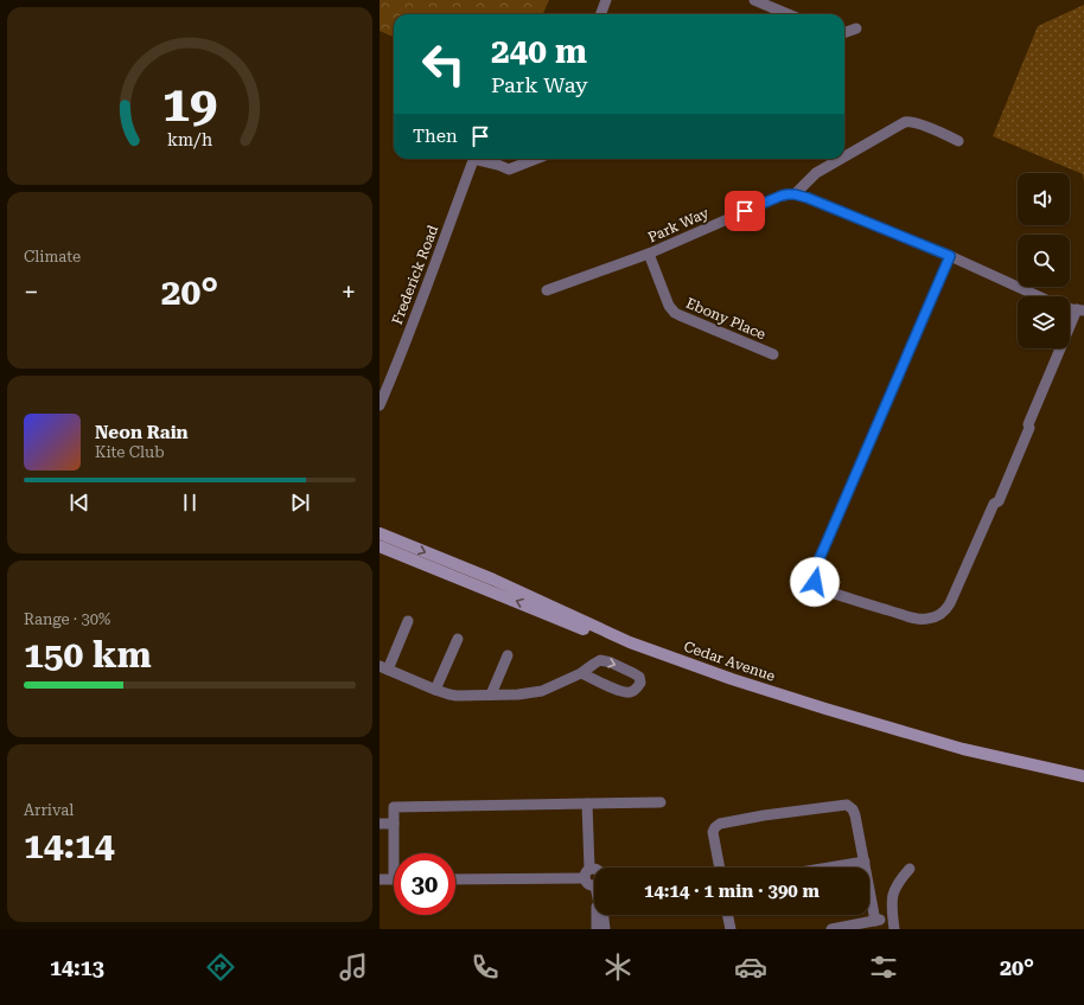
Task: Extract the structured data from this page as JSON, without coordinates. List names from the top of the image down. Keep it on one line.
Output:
{"streets":{"main road":["Cedar Avenue"],"street":["Park Way","Frederick Road","Ebony Place"]},"crossings":[["Park Way","Ebony Place"]],"page":{"turn":["240 m","Park Way"],"then":"Then","tile":["Climate",["Range · 30%","150 km"],["Arrival","14:14"]],"heat":["−","20°","+"],"song":["Neon Rain","Kite Club"],"limit":"30","trip":"14:14 · 1 min · 390 m","tabs":["14:13","20°"],"gauge":["19","km/h"]}}
